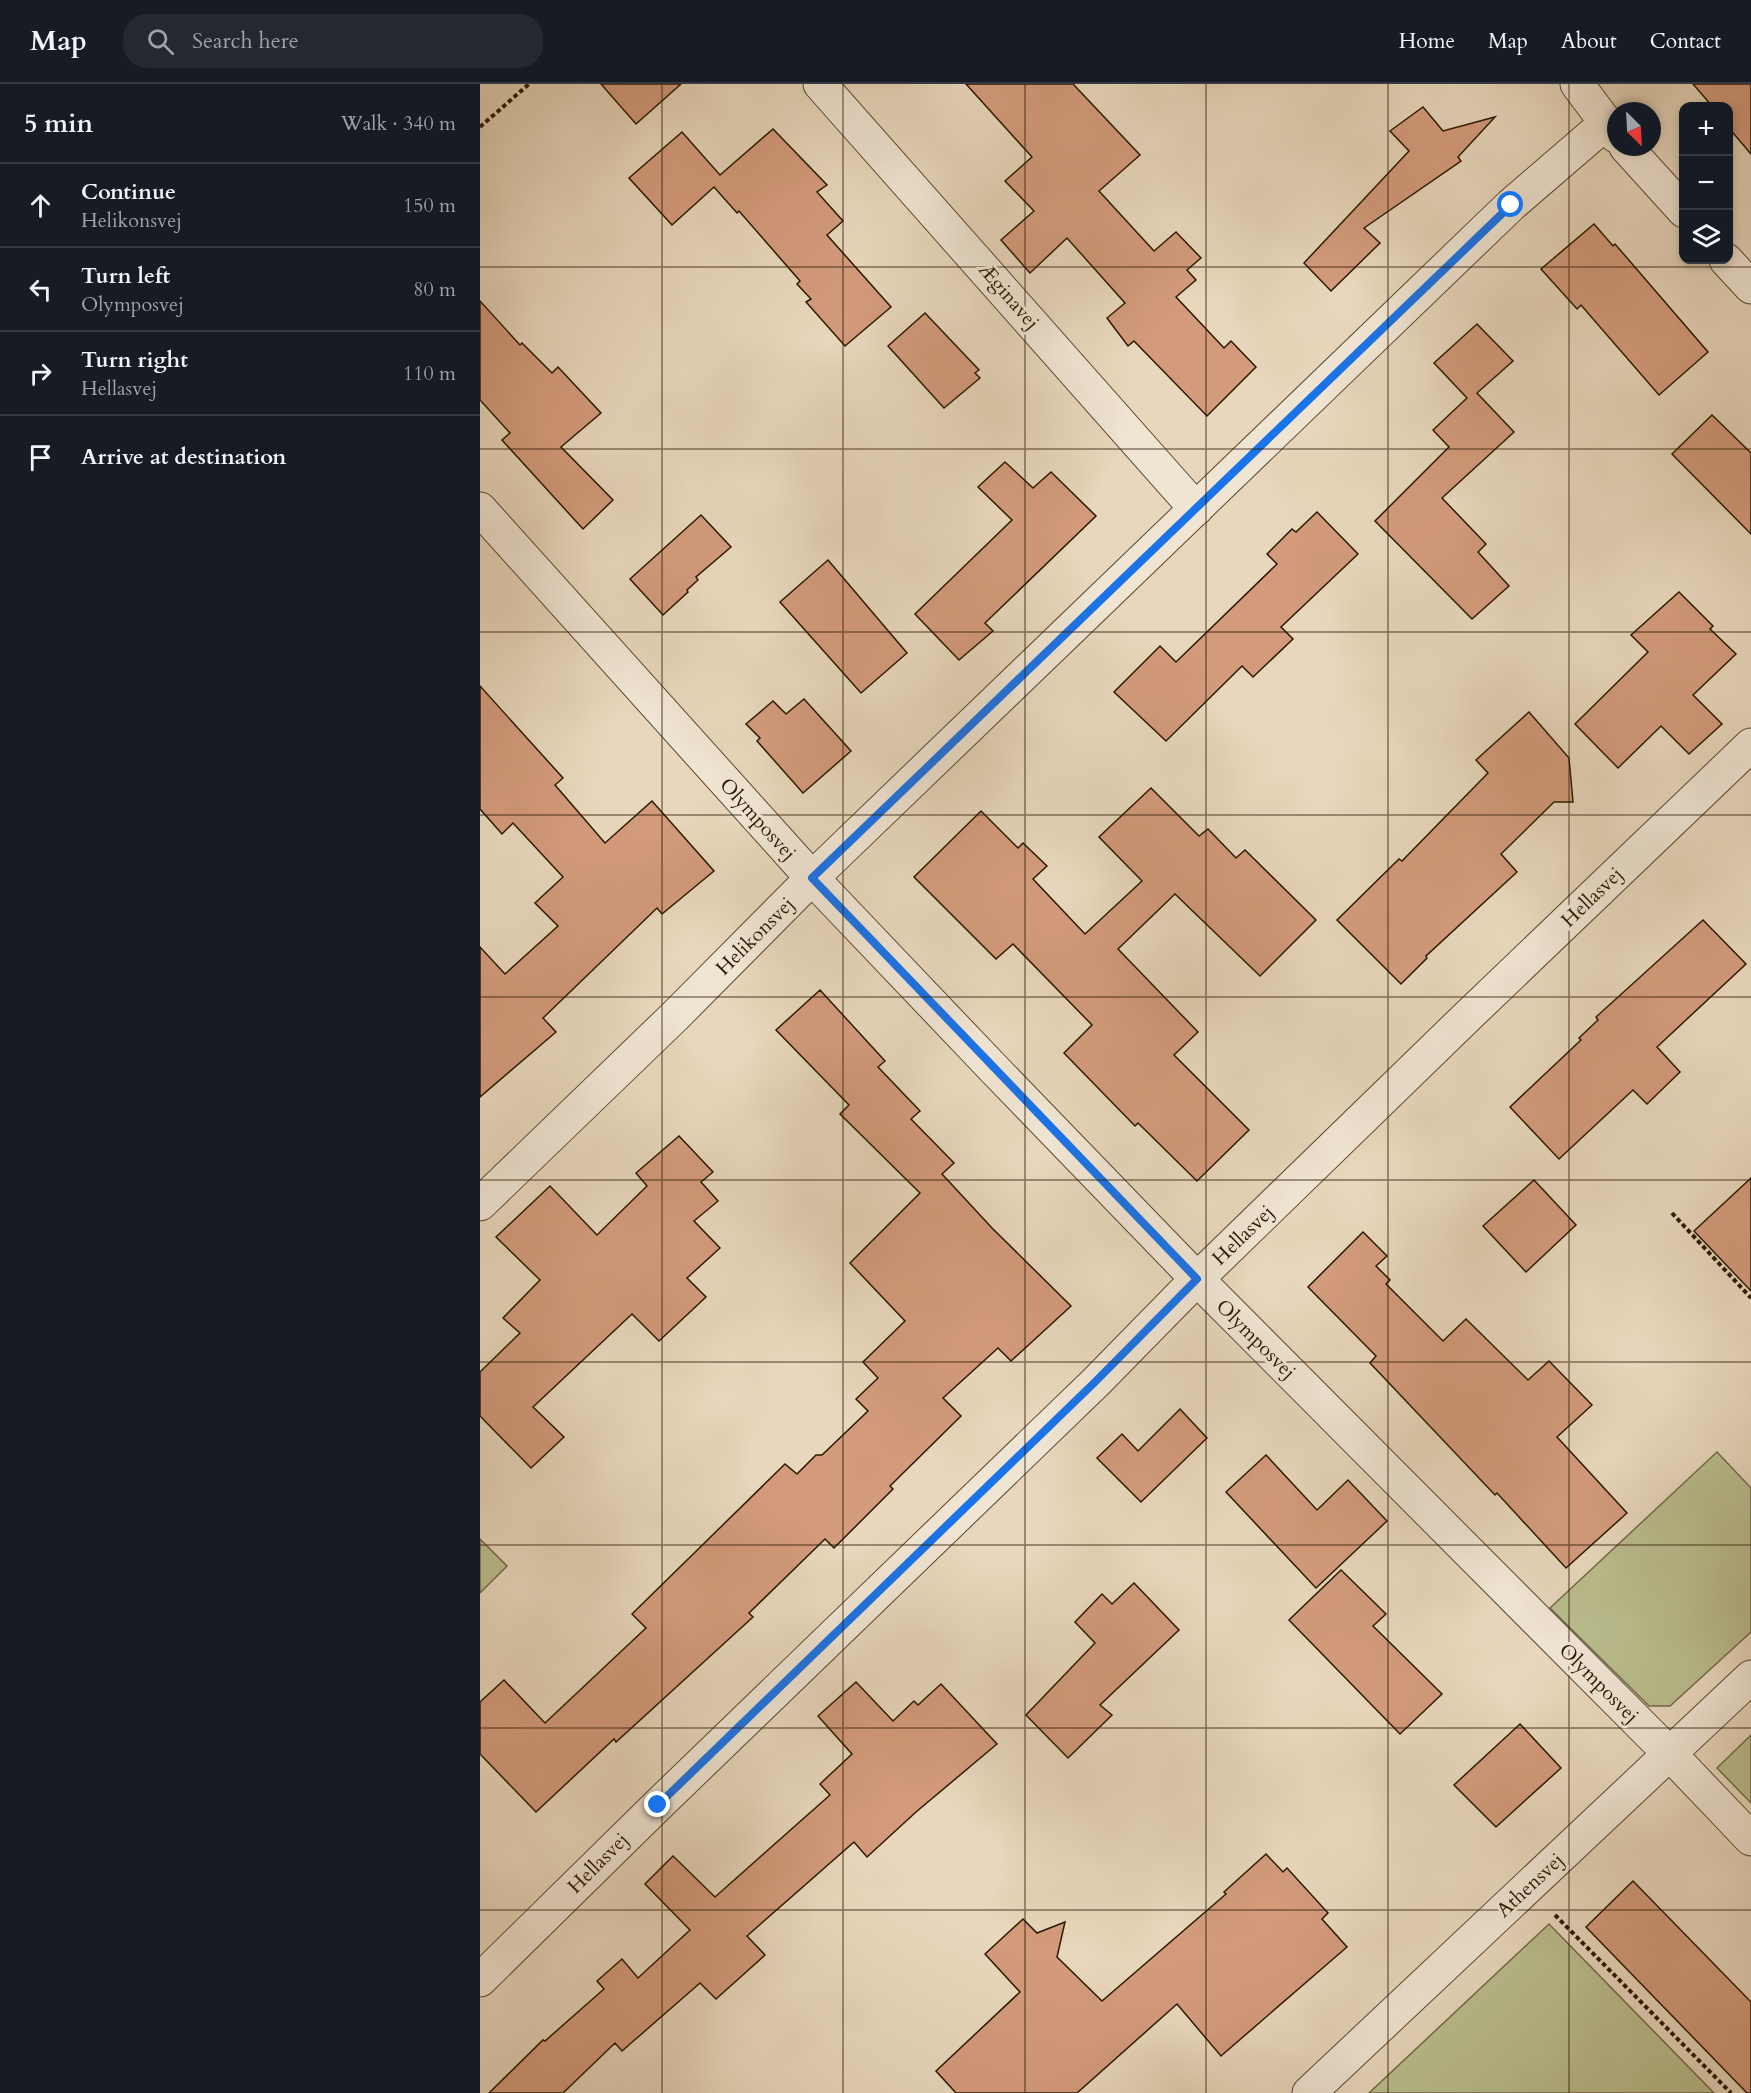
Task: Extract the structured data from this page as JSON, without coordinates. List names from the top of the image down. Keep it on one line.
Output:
{"streets":{"street":["Æginavej","Olymposvej","Hellasvej","Helikonsvej","Athensvej"]},"crossings":[["Æginavej","Helikonsvej"],["Olymposvej","Hellasvej"],["Olymposvej","Helikonsvej"],["Olymposvej","Athensvej"]],"north":"bottom right","page":{"header":"Map","search":"Search here","nav":["Home","Map","About","Contact"],"heading":["5 min","Walk · 340 m"],"map_buttons":["+","−"],"list":[["Continue","Helikonsvej","150 m"],["Turn left","Olymposvej","80 m"],["Turn right","Hellasvej","110 m"],"Arrive at destination"]}}
